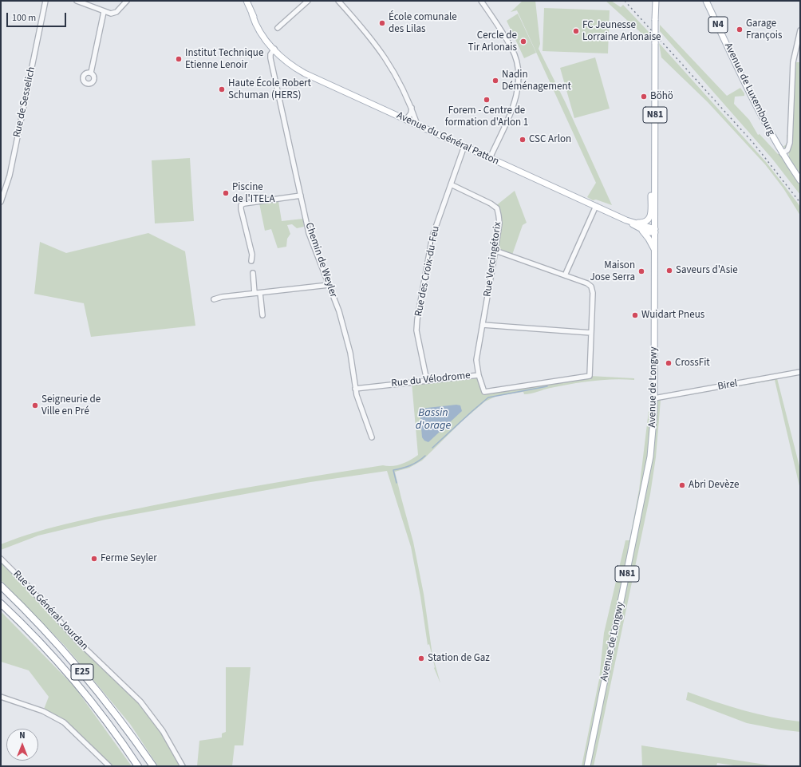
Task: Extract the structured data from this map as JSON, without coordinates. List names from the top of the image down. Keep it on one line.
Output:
{"streets":{"highway":["E25"],"main road":["N4","Avenue de Luxembourg","N81","Avenue du Général Patton","Avenue de Longwy"],"street":["Rue de Sesselich","Rue Vercingétorix","Chemin de Weyler","Rue des Croix-du-Feu","Rue du Vélodrome","Birel","Rue du Général Jourdan"]},"crossings":[["N4","Avenue de Luxembourg"],["N81","Avenue du Général Patton"],["N81","Avenue de Longwy"],["Avenue du Général Patton","Chemin de Weyler"],["Avenue du Général Patton","Rue des Croix-du-Feu"],["Rue Vercingétorix","Rue des Croix-du-Feu"],["Rue Vercingétorix","Rue du Vélodrome"],["Chemin de Weyler","Rue du Vélodrome"],["Rue des Croix-du-Feu","Rue du Vélodrome"],["Birel","Avenue de Longwy"]],"water":["Bassin d'orage"],"places":["École comunale des Lilas","Garage François","FC Jeunesse Lorraine Arlonaise","Cercle de Tir Arlonais","Institut Technique Etienne Lenoir","Nadin Déménagement","Haute École Robert Schuman (HERS)","Böhö","Forem - Centre de formation d'Arlon 1","CSC Arlon","Piscine de l'ITELA","Saveurs d'Asie","Maison Jose Serra","Wuidart Pneus","CrossFit","Seigneurie de Ville en Pré","Abri Devèze","Ferme Seyler","Station de Gaz"],"scale_bar":"100 m","north":"top"}
